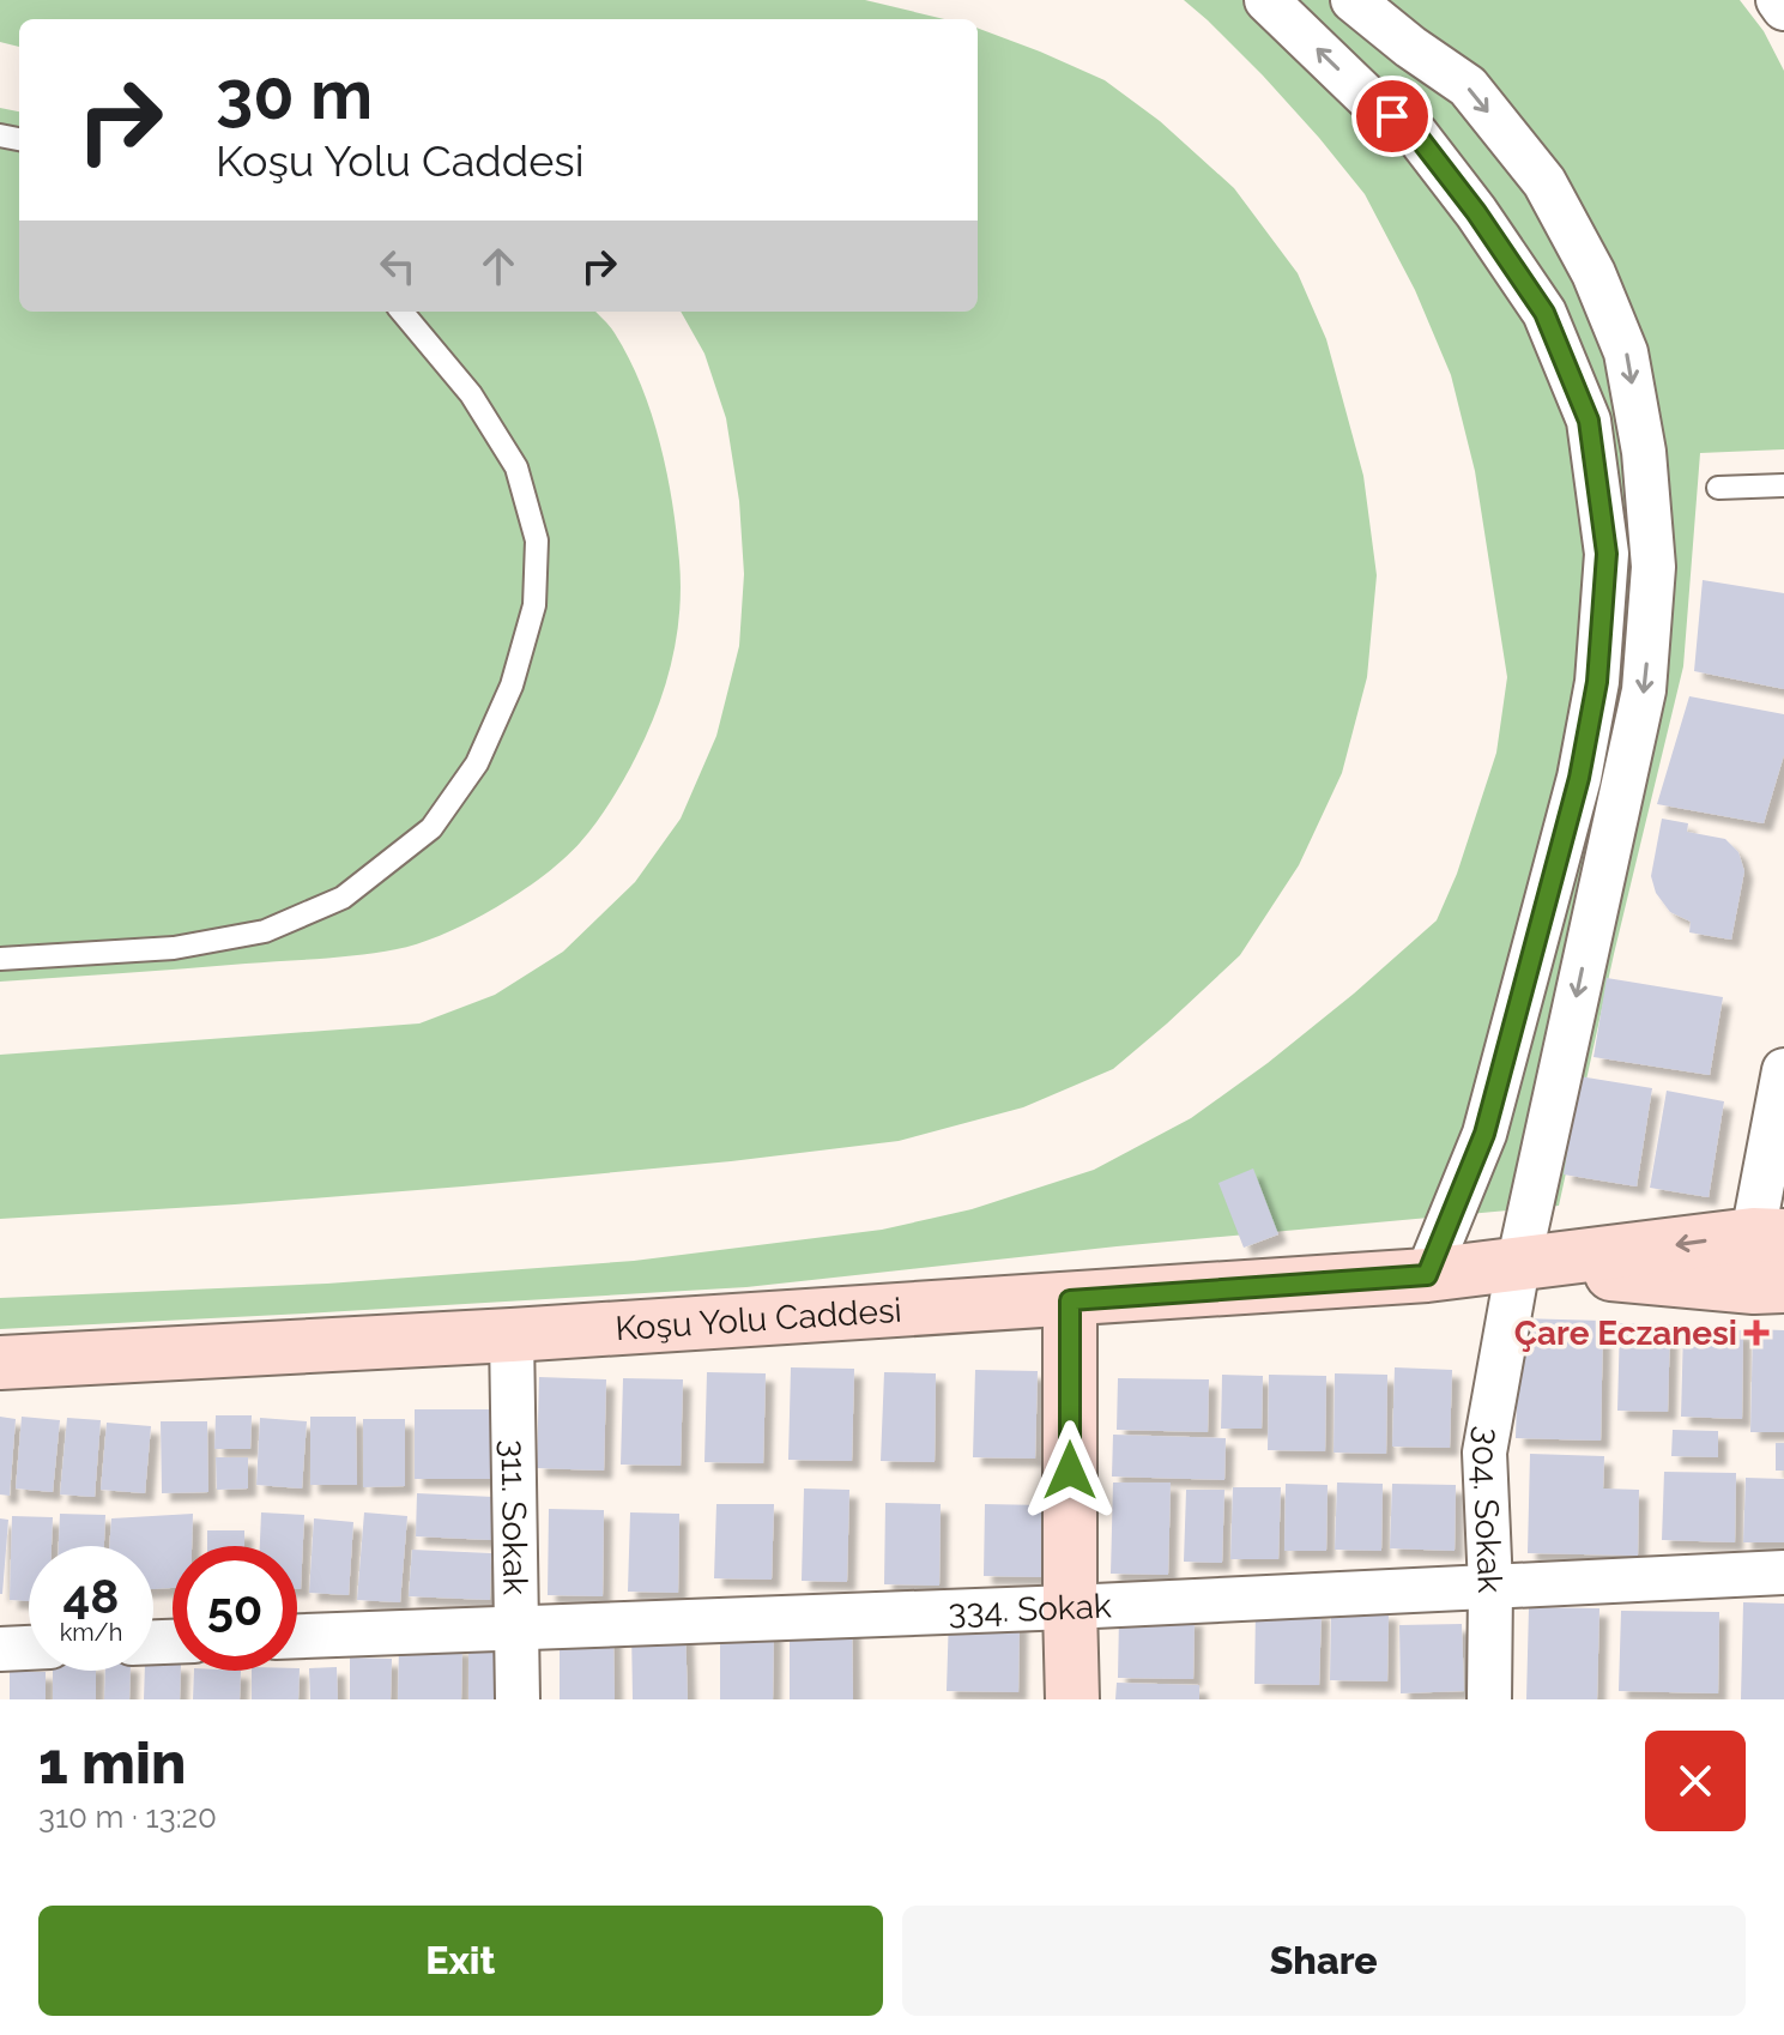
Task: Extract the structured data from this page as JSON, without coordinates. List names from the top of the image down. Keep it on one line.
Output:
{"streets":{"main road":["Koşu Yolu Caddesi"],"street":["304. Sokak","311. Sokak","334. Sokak"]},"crossings":[["Koşu Yolu Caddesi","304. Sokak"],["Koşu Yolu Caddesi","311. Sokak"],["304. Sokak","334. Sokak"],["311. Sokak","334. Sokak"]],"places":{"health":["Çare Eczanesi"]},"page":{"turn":["30 m","Koşu Yolu Caddesi"],"speed":"48 km/h","limit":"50","heading":["1 min","310 m · 13:20"],"buttons":["Exit","Share"]}}
